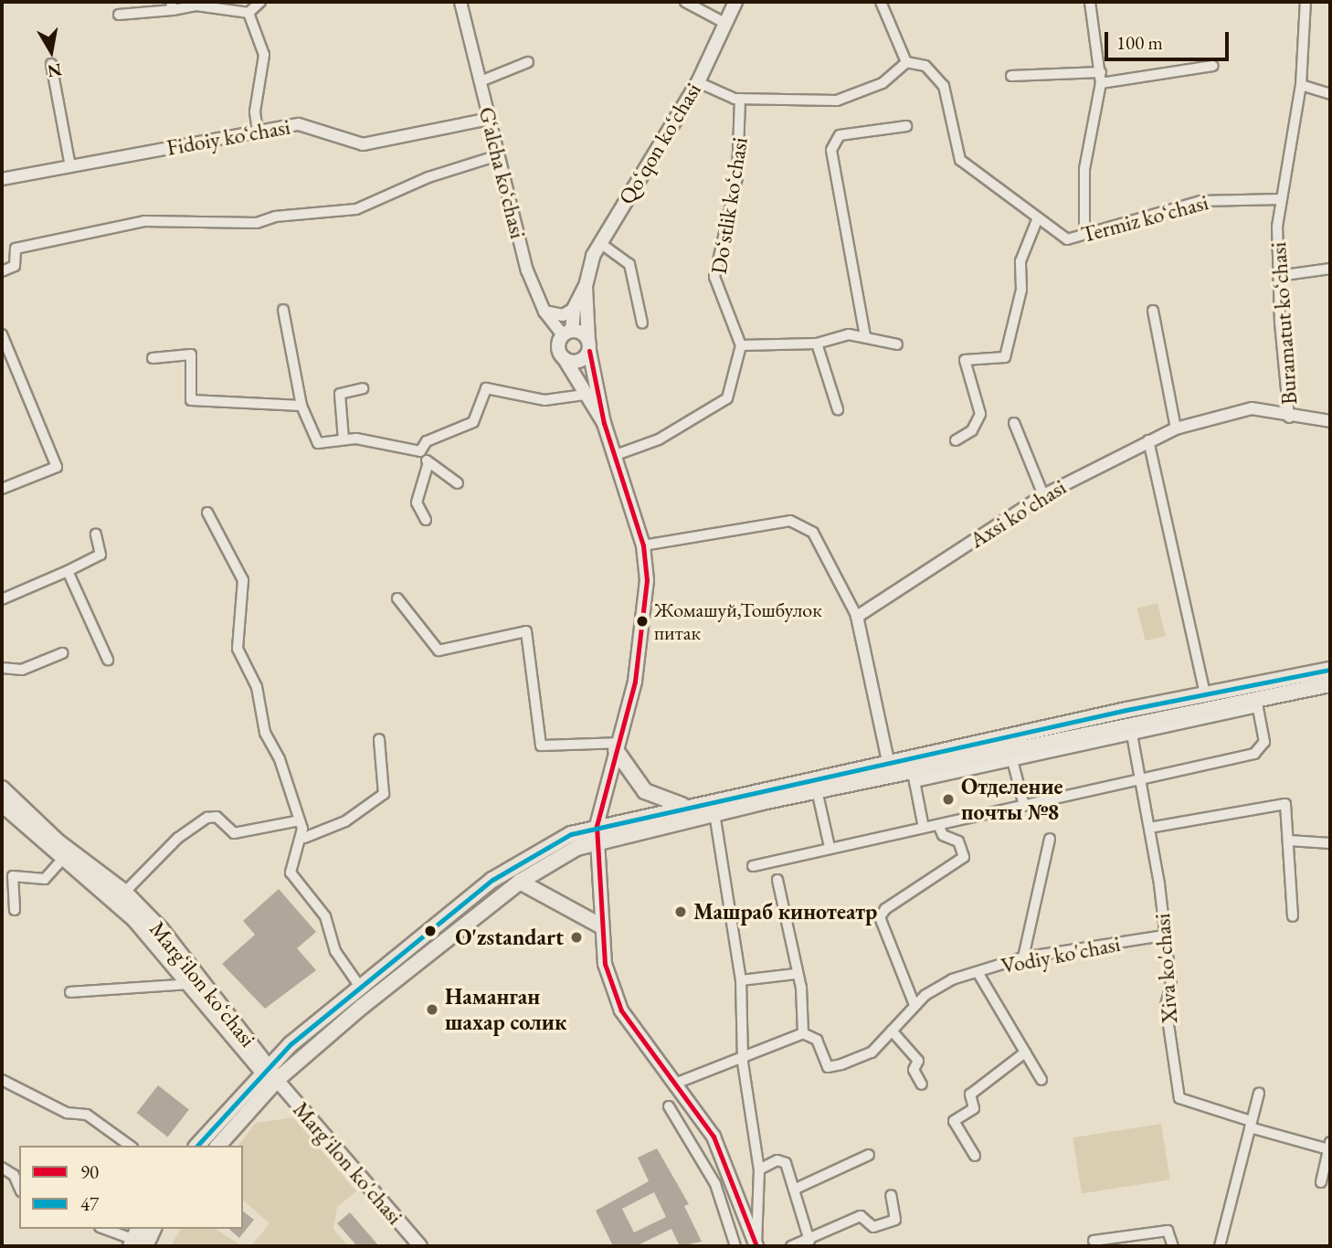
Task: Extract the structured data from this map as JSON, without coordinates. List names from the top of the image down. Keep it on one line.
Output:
{"streets":{"main road":["Qoʻqon koʻchasi","Margʻilon koʻchasi","Marg'ilon ko'chasi"],"street":["Fidoiy koʻchasi","Gʻalcha koʻchasi","Doʻstlik koʻchasi","Termiz koʻchasi","Buramatut koʻchasi","Axsi ko'chasi","Vodiy ko'chasi","Xiva ko'chasi"]},"crossings":[["Fidoiy koʻchasi","Gʻalcha koʻchasi"],["Qoʻqon koʻchasi","Gʻalcha koʻchasi"],["Termiz koʻchasi","Buramatut koʻchasi"],["Buramatut koʻchasi","Axsi ko'chasi"],["Vodiy ko'chasi","Xiva ko'chasi"],["Margʻilon koʻchasi","Marg'ilon ko'chasi"]],"places":["Жомашуй,Тошбулок питак","Отделение почты №8","Машраб кинотеатр","O'zstandart","Наманган шахар солик"],"lines":["transit line 90","transit line 47"],"legend":["90","47"],"scale_bar":"100 m","north":"bottom"}
